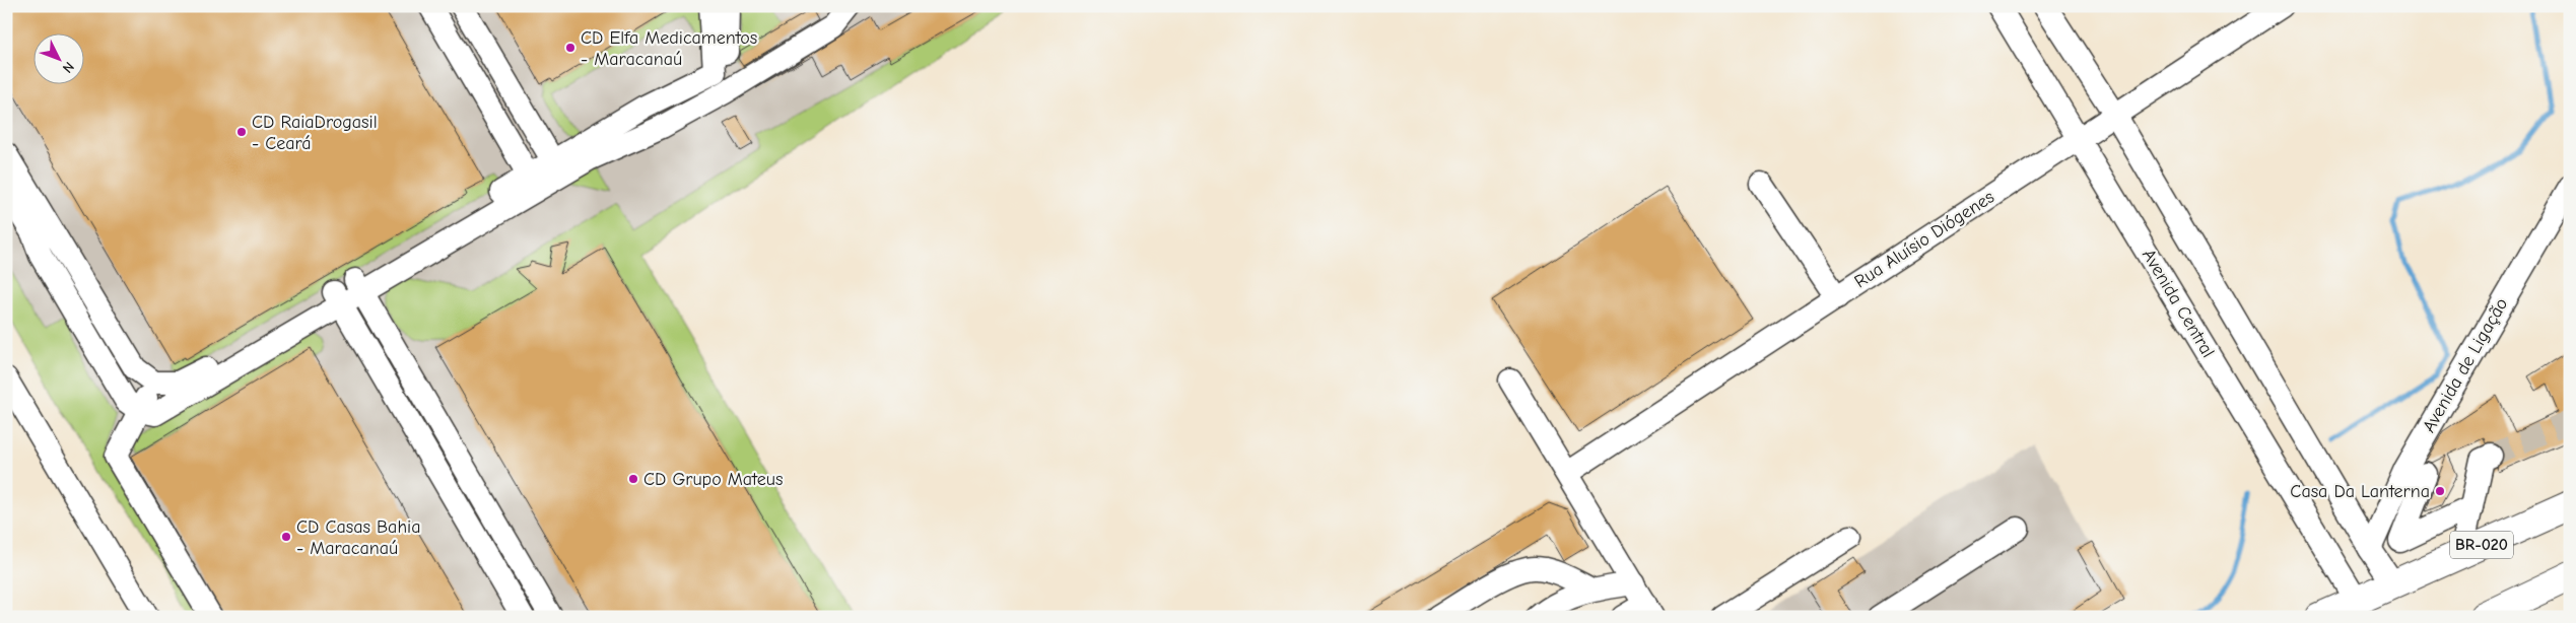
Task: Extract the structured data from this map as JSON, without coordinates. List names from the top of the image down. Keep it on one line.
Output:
{"streets":{"highway":["BR-020"],"street":["Rua Aluísio Diógenes","Avenida Central","Avenida de Ligação"]},"crossings":[["Rua Aluísio Diógenes","Avenida Central"],["Avenida Central","BR-020"]],"places":["CD Elfa Medicamentos - Maracanaú","CD RaiaDrogasil - Ceará","CD Grupo Mateus","Casa Da Lanterna","CD Casas Bahia - Maracanaú"],"north":"bottom right"}
